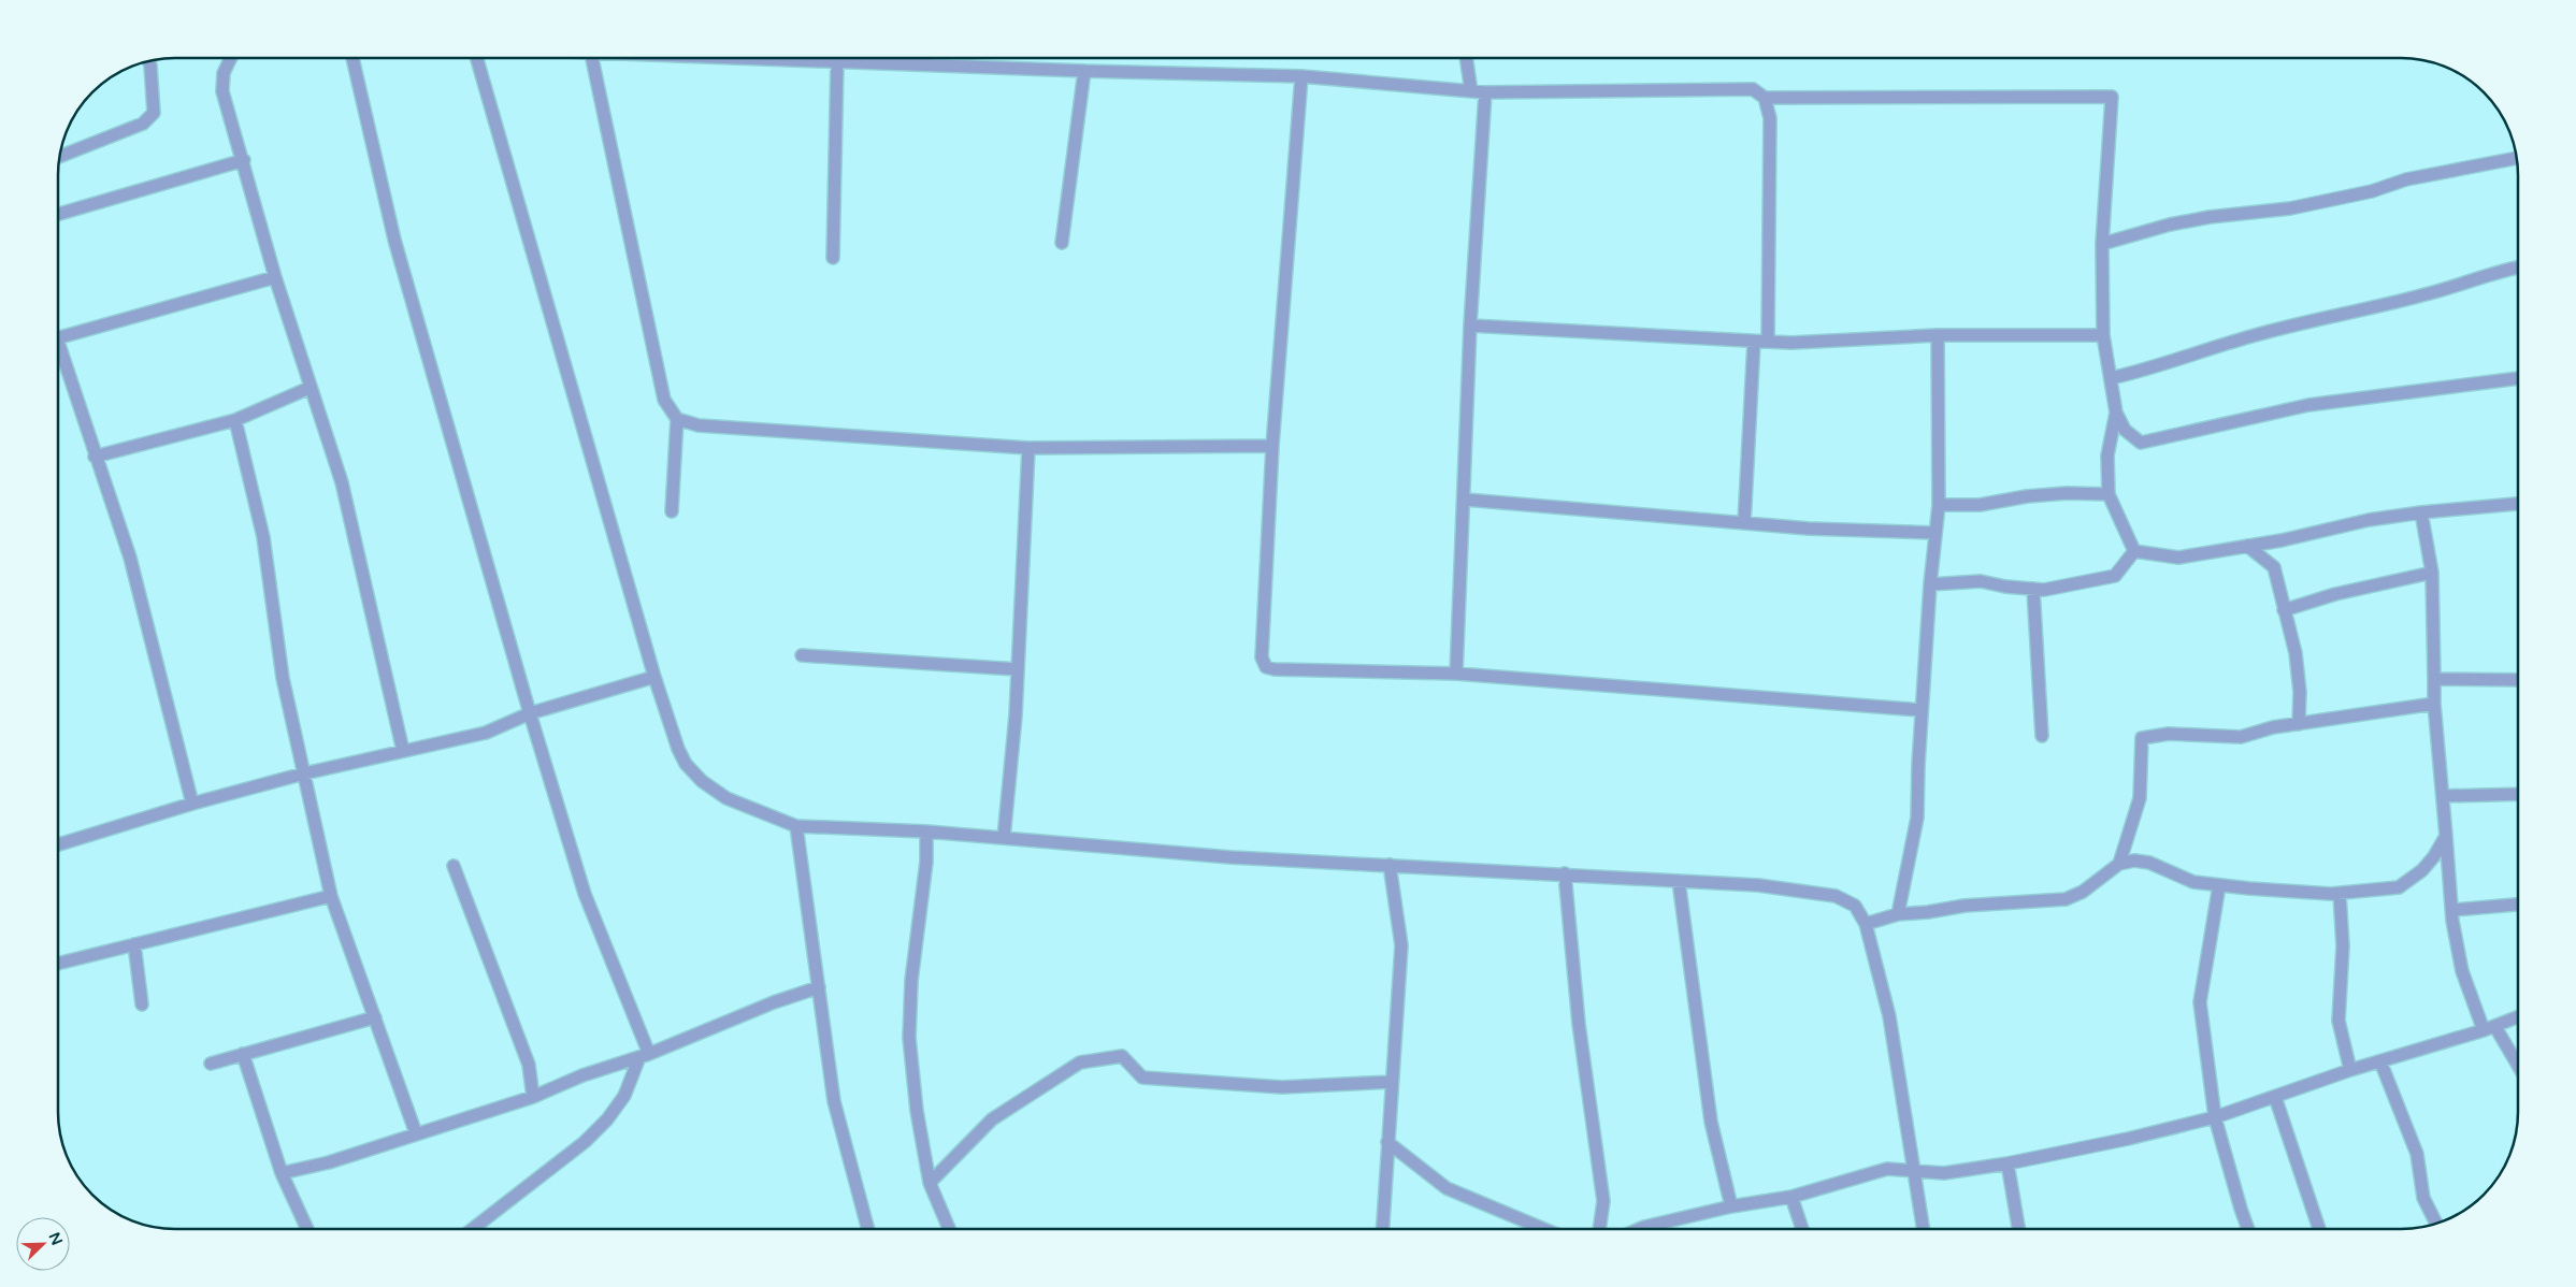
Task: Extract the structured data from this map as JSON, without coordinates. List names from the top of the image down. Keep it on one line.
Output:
{"north":"top right"}
